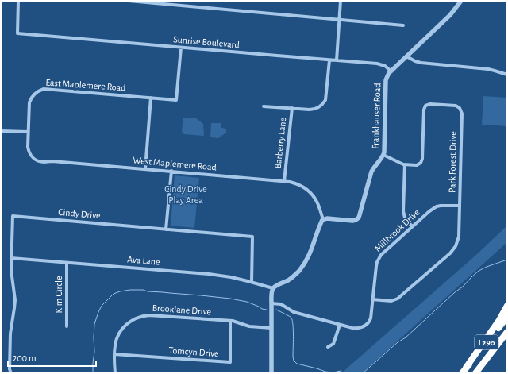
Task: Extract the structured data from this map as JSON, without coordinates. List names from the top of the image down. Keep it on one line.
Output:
{"streets":{"highway":["I 290"],"street":["Sunrise Boulevard","East Maplemere Road","Frankhauser Road","Barberry Lane","Park Forest Drive","West Maplemere Road","Cindy Drive","Millbrook Drive","Ava Lane","Kim Circle","Brooklane Drive","Tomcyn Drive"]},"crossings":[["Sunrise Boulevard","East Maplemere Road"],["Sunrise Boulevard","Frankhauser Road"],["Sunrise Boulevard","Barberry Lane"],["East Maplemere Road","West Maplemere Road"],["Frankhauser Road","Park Forest Drive"],["Frankhauser Road","West Maplemere Road"],["Barberry Lane","West Maplemere Road"],["Park Forest Drive","Millbrook Drive"],["Cindy Drive","Ava Lane"],["Ava Lane","Kim Circle"],["Brooklane Drive","Tomcyn Drive"]],"parks":["Cindy Drive Play Area"],"scale_bar":"200 m"}
